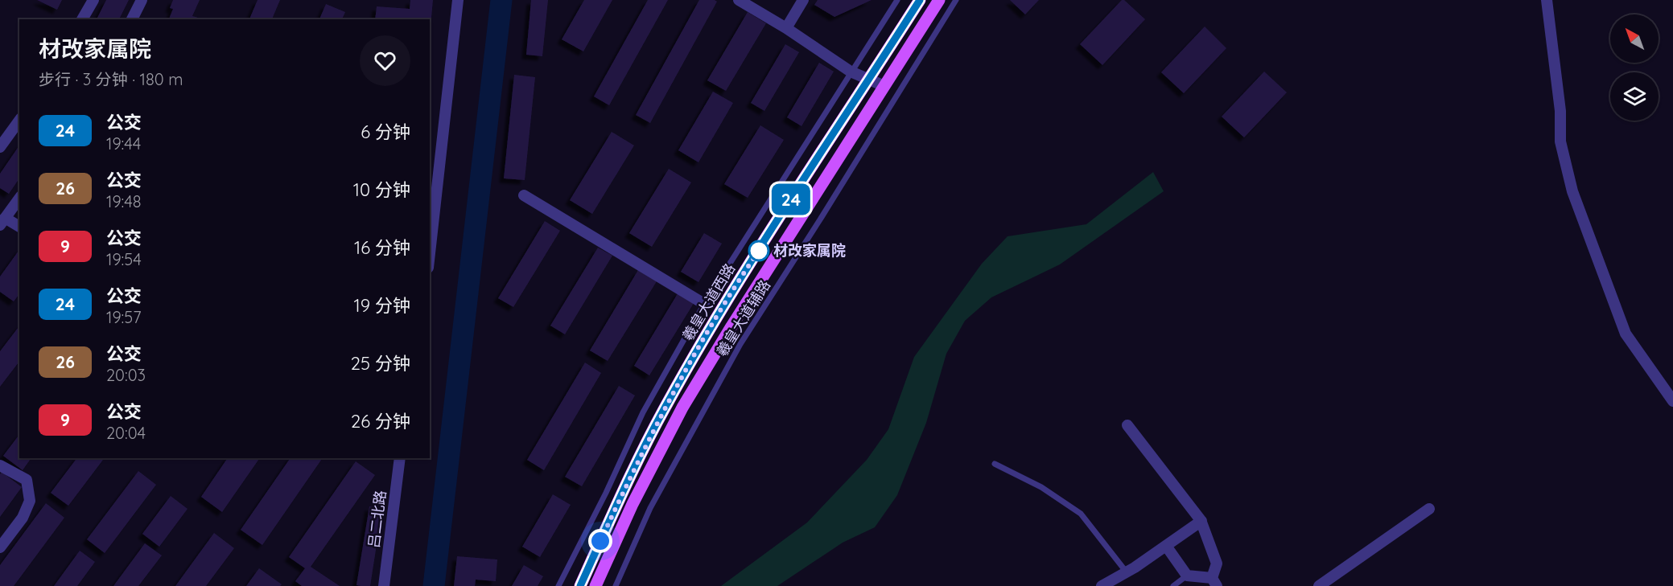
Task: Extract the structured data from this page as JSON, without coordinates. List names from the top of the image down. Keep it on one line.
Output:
{"streets":{"main road":["羲皇大道西路"],"street":["吕二北路"],"lane":["羲皇大道辅路"]},"places":["材改家属院"],"lines":["bus line 24"],"north":"top left","page":{"on_map":"24","heading":["材改家属院","步行 · 3 分钟 · 180 m"],"list":[{"mark":"24","name":"公交","note":"19:44","value":"6 分钟"},{"mark":"26","name":"公交","note":"19:48","value":"10 分钟"},{"mark":"9","name":"公交","note":"19:54","value":"16 分钟"},{"mark":"24","name":"公交","note":"19:57","value":"19 分钟"},{"mark":"26","name":"公交","note":"20:03","value":"25 分钟"},{"mark":"9","name":"公交","note":"20:04","value":"26 分钟"}]}}
